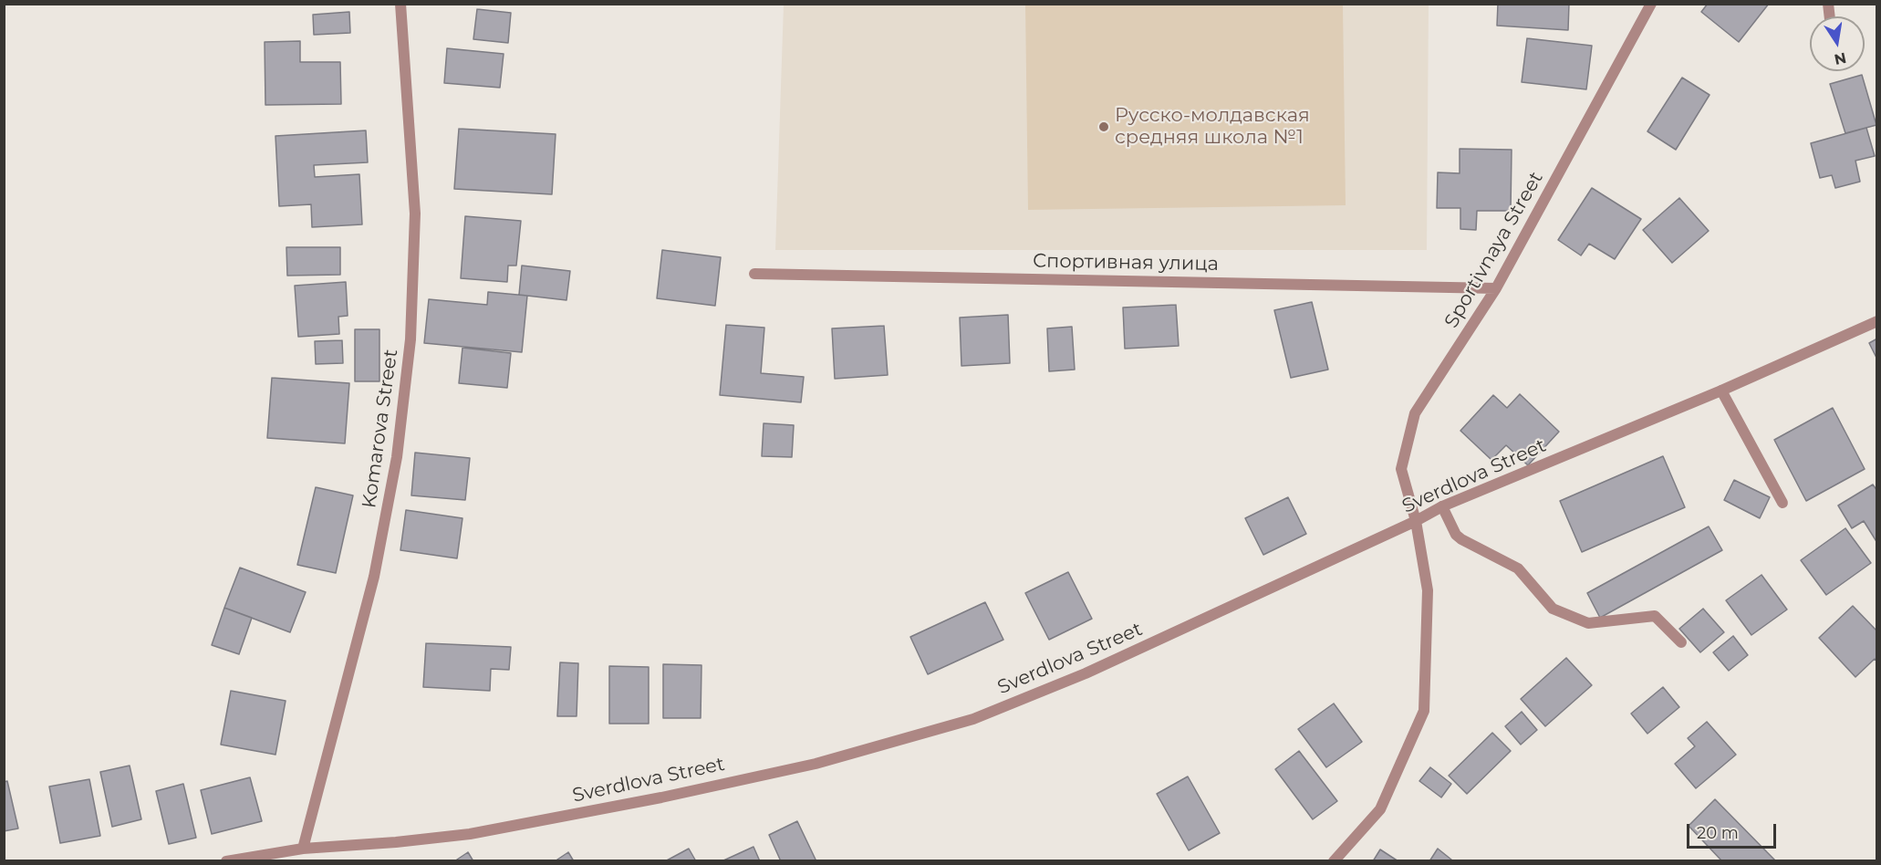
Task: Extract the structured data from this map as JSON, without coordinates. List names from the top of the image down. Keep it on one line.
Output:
{"streets":{"street":["Sportivnaya Street","Спортивная улица","Komarova Street","Sverdlova Street"]},"crossings":[["Sportivnaya Street","Спортивная улица"],["Sportivnaya Street","Sverdlova Street"],["Komarova Street","Sverdlova Street"]],"places":["Русско-молдавская средняя школа №1"],"scale_bar":"20 m","north":"bottom"}
